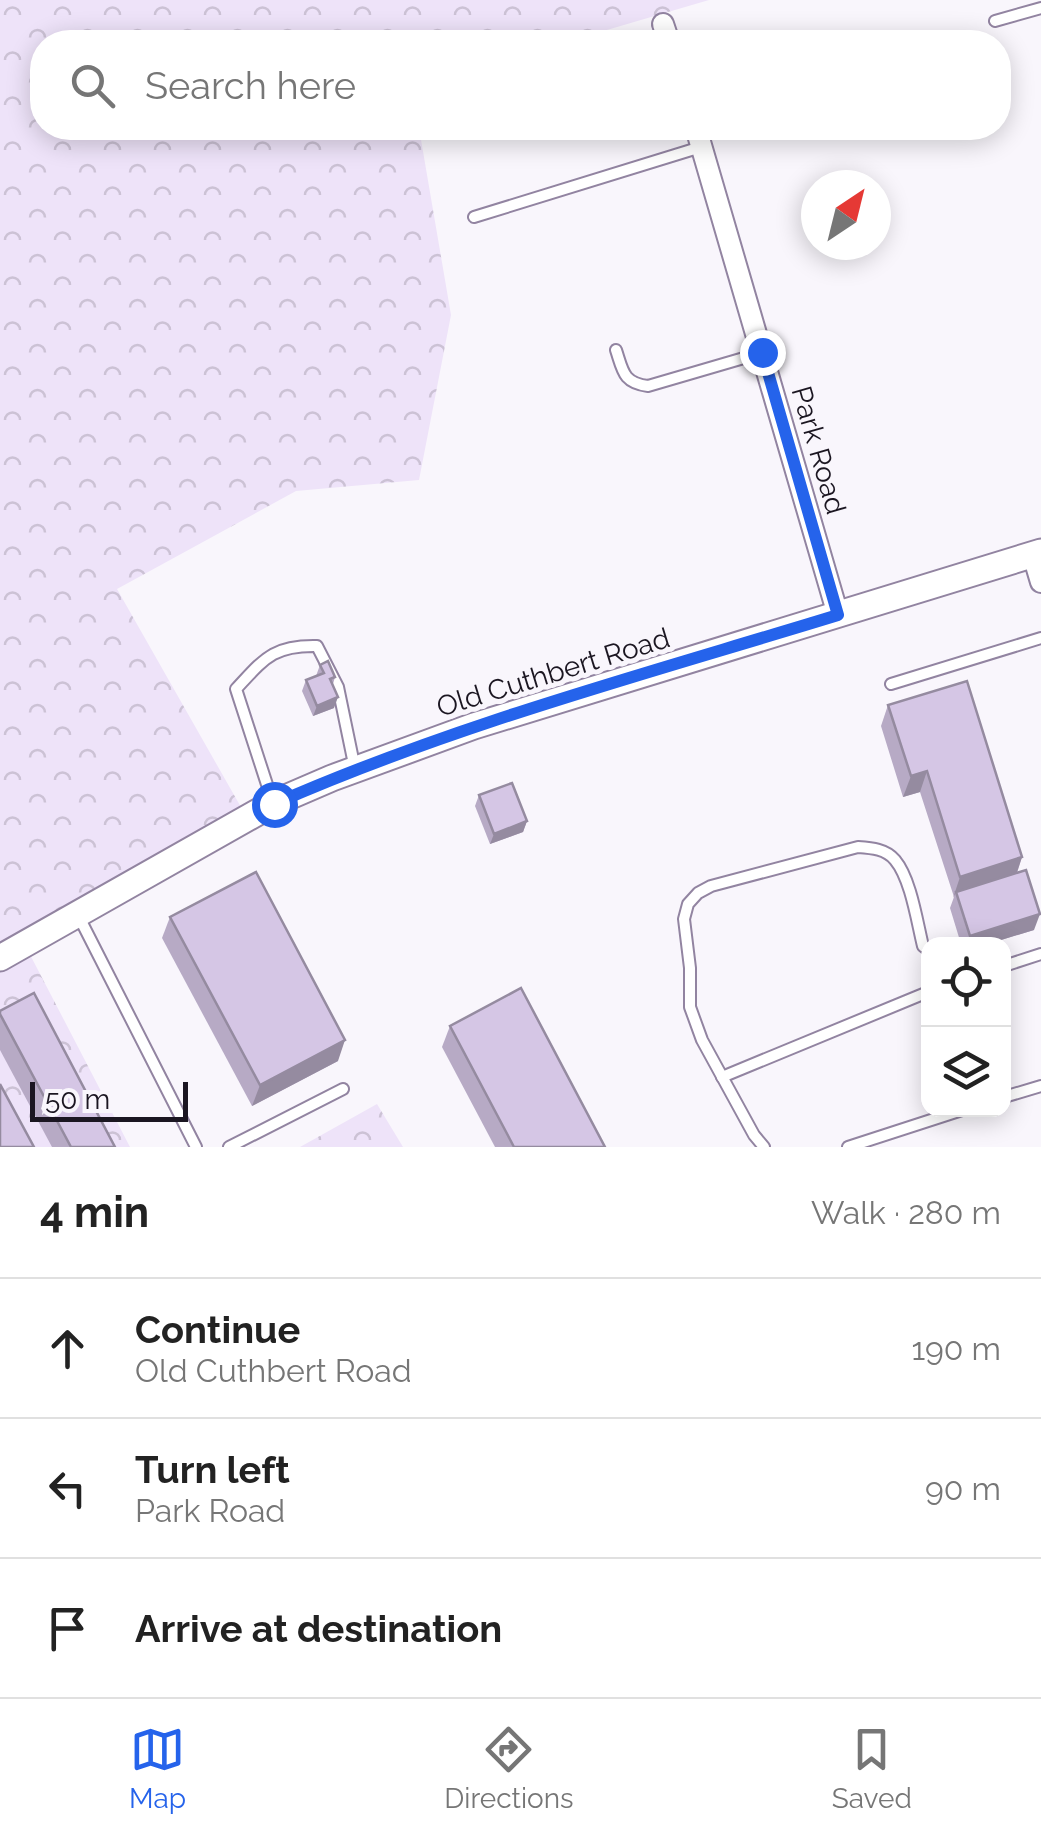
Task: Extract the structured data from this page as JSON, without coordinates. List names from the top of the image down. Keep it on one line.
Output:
{"streets":{"street":["Park Road","Old Cuthbert Road"]},"crossings":[["Park Road","Old Cuthbert Road"]],"scale_bar":"50 m","north":"top right","page":{"search":"Search here","scale":"50 m","heading":["4 min","Walk · 280 m"],"list":[["Continue","Old Cuthbert Road","190 m"],["Turn left","Park Road","90 m"],"Arrive at destination"],"nav":["Map","Directions","Saved"]}}
